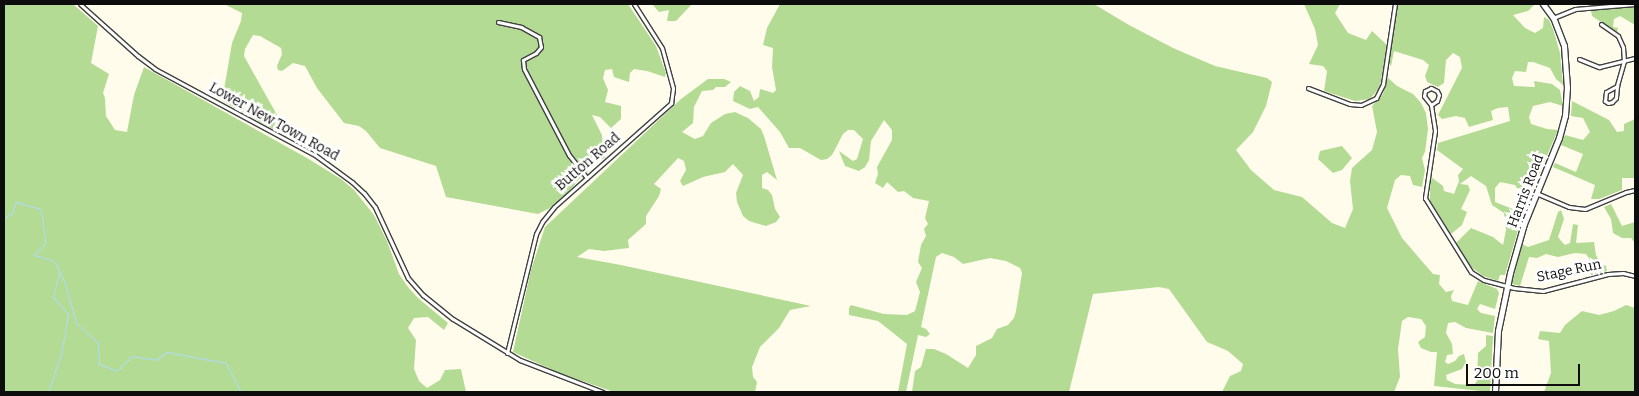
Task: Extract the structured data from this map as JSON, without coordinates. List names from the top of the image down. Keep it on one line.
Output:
{"streets":{"street":["Lower New Town Road","Button Road","Harris Road","Stage Run"]},"crossings":[["Lower New Town Road","Button Road"],["Harris Road","Stage Run"]],"scale_bar":"200 m"}
